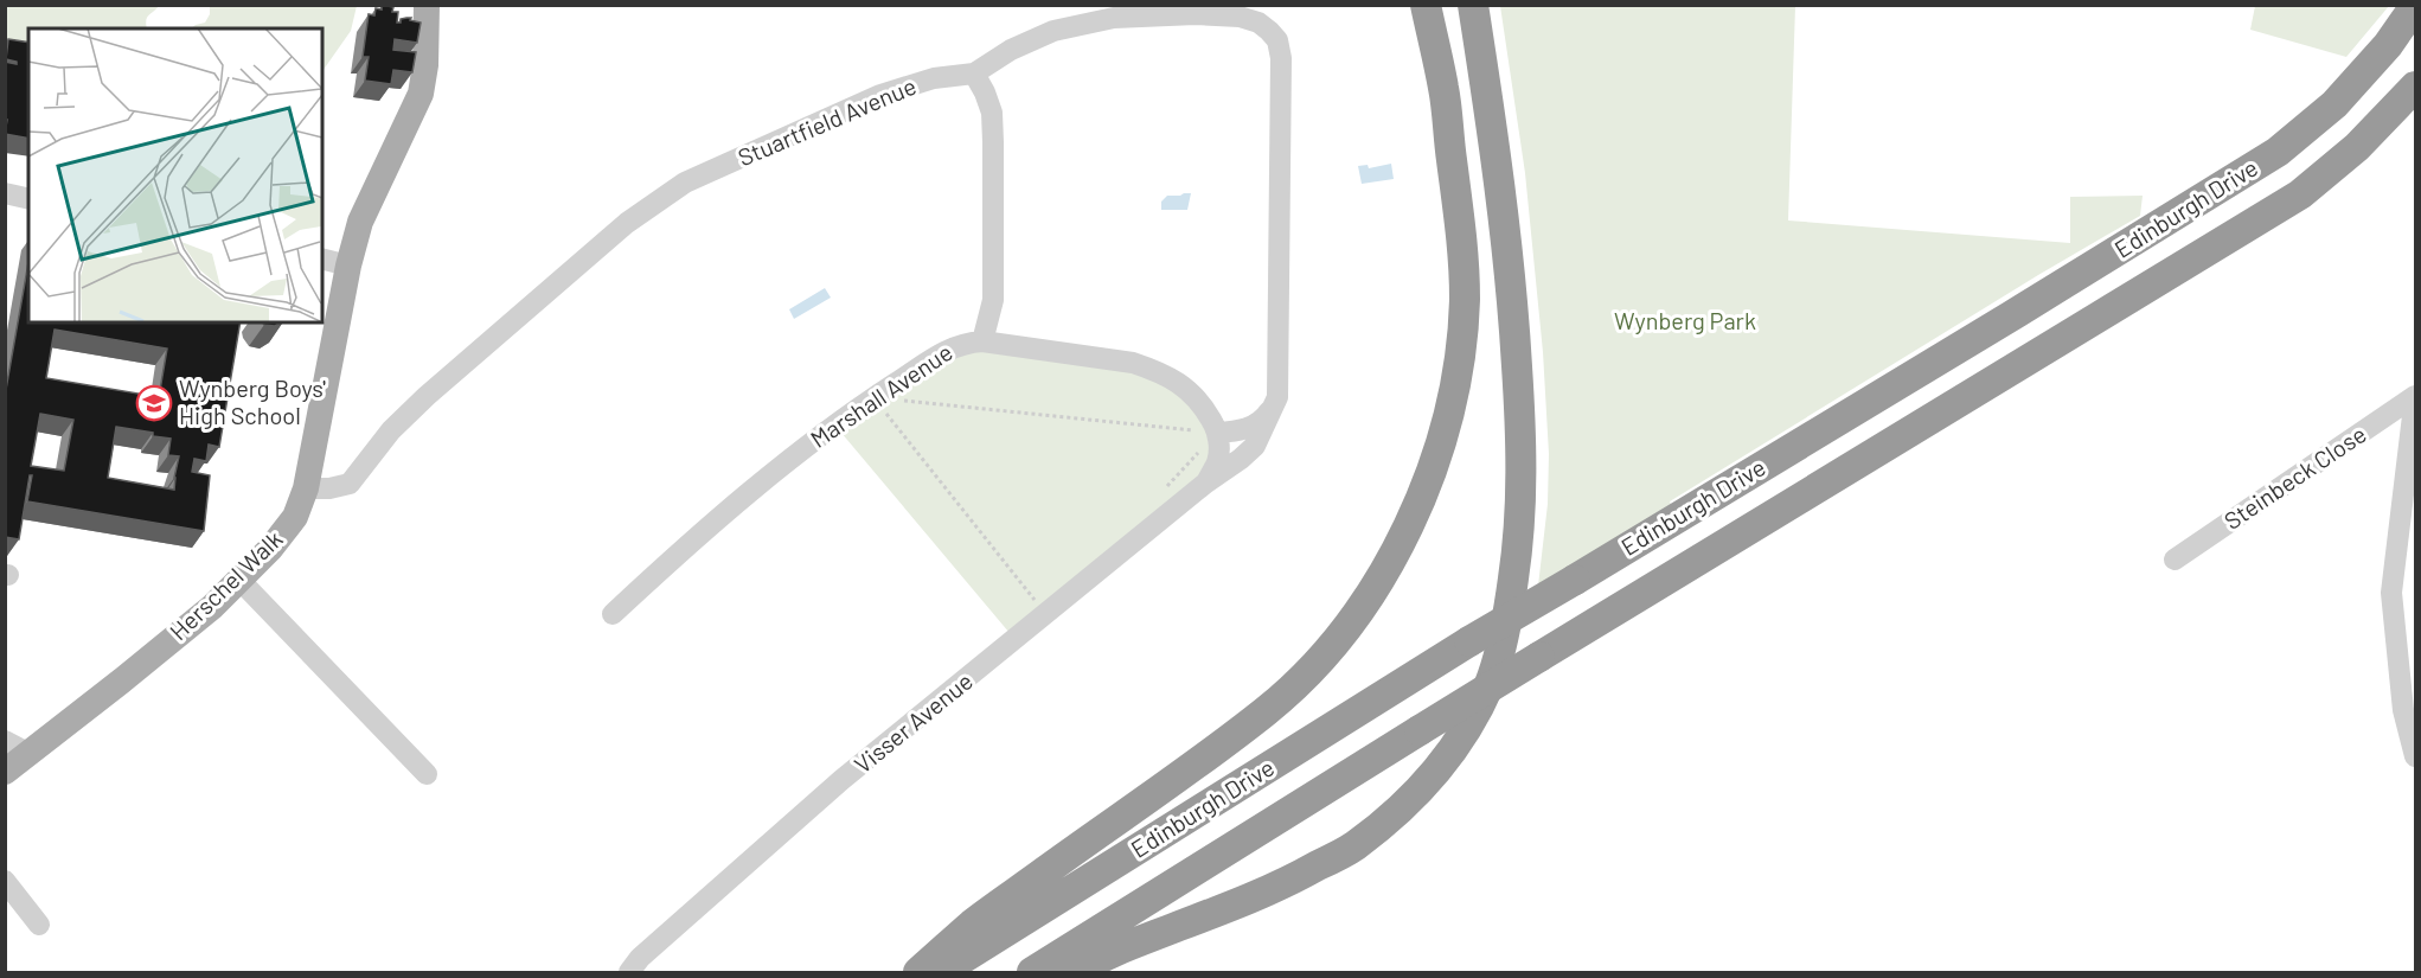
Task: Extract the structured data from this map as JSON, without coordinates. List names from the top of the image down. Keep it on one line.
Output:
{"streets":{"highway":["Edinburgh Drive"],"main road":["Herschel Walk"],"street":["Stuartfield Avenue","Marshall Avenue","Steinbeck Close","Visser Avenue"]},"crossings":[["Stuartfield Avenue","Marshall Avenue"],["Stuartfield Avenue","Herschel Walk"],["Stuartfield Avenue","Visser Avenue"]],"parks":["Wynberg Park"],"places":{"school or university":["Wynberg Boys' High School"]}}
